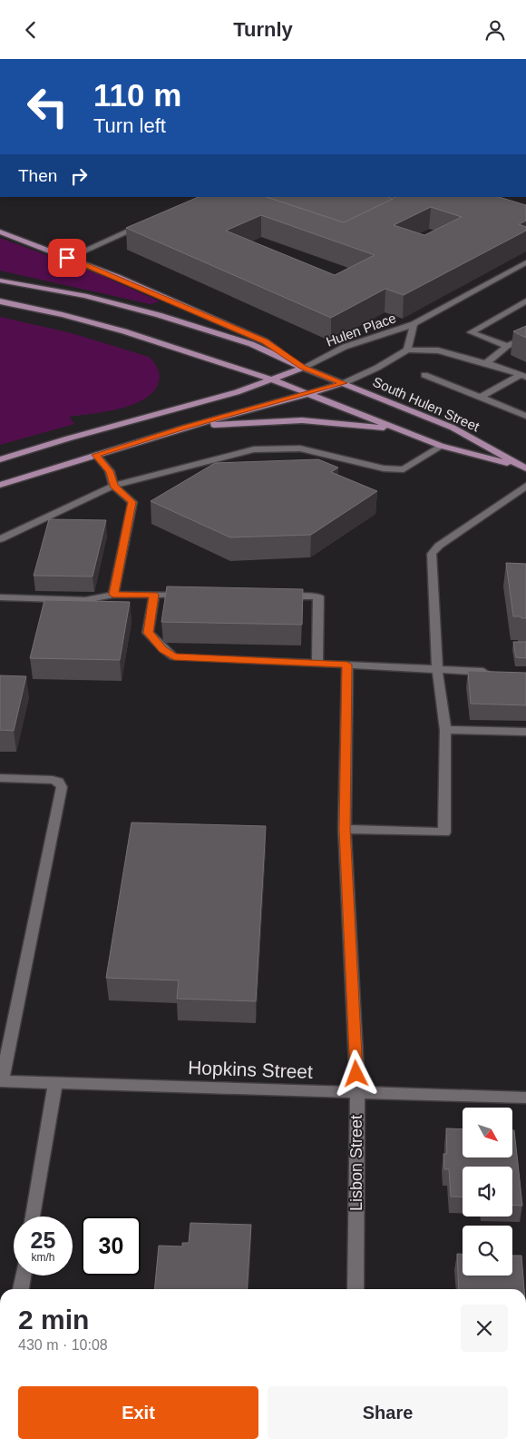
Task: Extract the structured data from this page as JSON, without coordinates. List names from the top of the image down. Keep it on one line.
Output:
{"streets":{"main road":["South Hulen Street"],"street":["Hulen Place","Hopkins Street","Lisbon Street"]},"crossings":[["Hulen Place","South Hulen Street"],["Hopkins Street","Lisbon Street"]],"north":"bottom right","page":{"header":"Turnly","turn":["110 m","Turn left"],"then":"Then","speed":"25 km/h","limit":"30","heading":["2 min","430 m · 10:08"],"buttons":["Exit","Share"]}}
